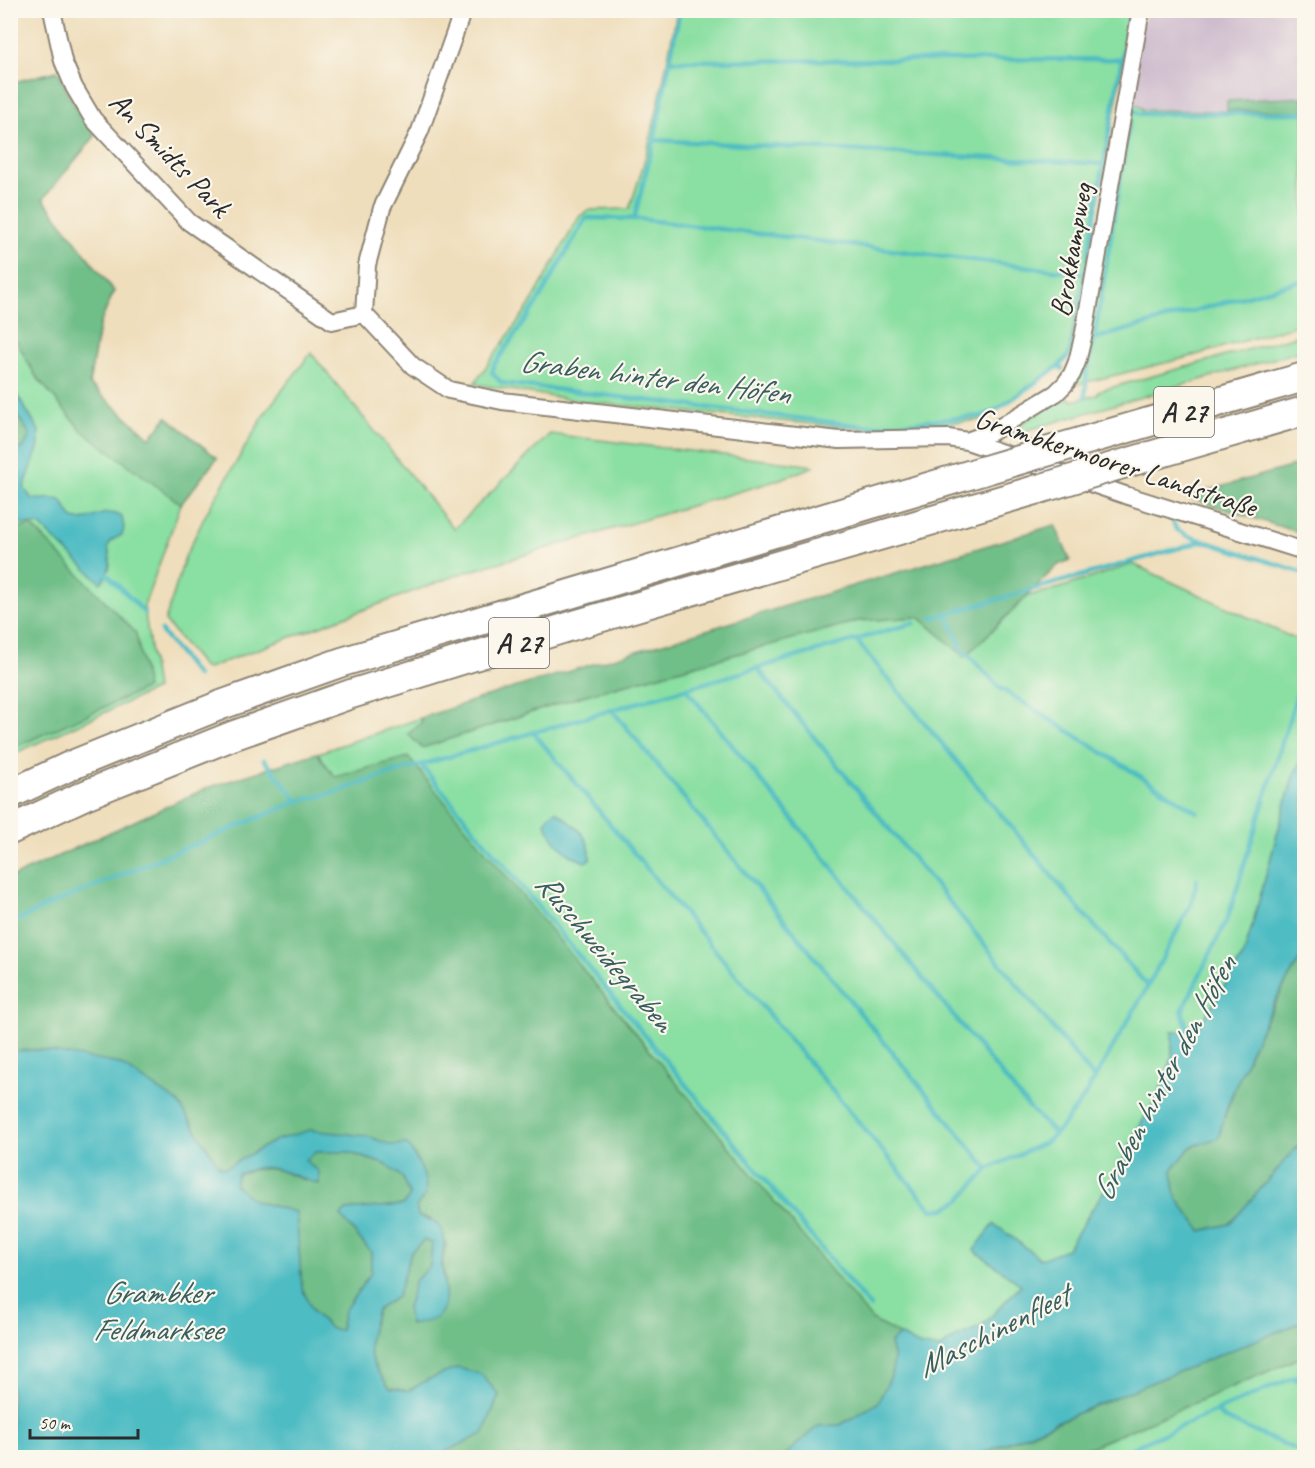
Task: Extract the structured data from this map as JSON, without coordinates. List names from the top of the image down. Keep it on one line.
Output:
{"streets":{"highway":["A 27"],"street":["An Smidts Park","Brokkampweg","Grambkermoorer Landstraße"]},"crossings":[["An Smidts Park","Grambkermoorer Landstraße"],["Brokkampweg","Grambkermoorer Landstraße"]],"water":["Graben hinter den Höfen","Ruschweidegraben","Grambker Feldmarksee","Maschinenfleet"],"scale_bar":"50 m"}
